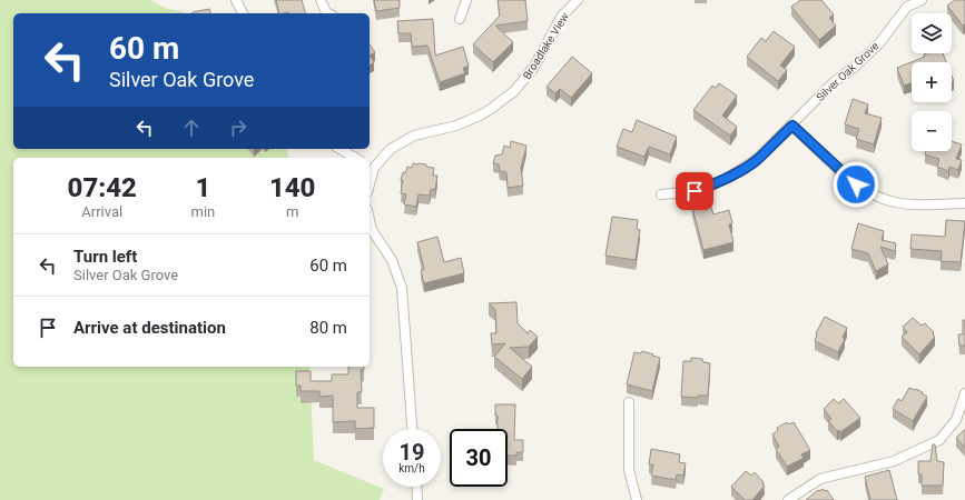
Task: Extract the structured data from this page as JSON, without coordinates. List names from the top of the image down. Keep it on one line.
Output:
{"streets":{"street":["Broadlake View","Silver Oak Grove"]},"page":{"map_buttons":["+","−"],"turn":["60 m","Silver Oak Grove"],"eta":["07:42","Arrival","1","min","140","m"],"list":[{"name":"Turn left","note":"Silver Oak Grove","value":"60 m"},{"name":"Arrive at destination","value":"80 m"}],"speed":"19 km/h","limit":"30"}}
